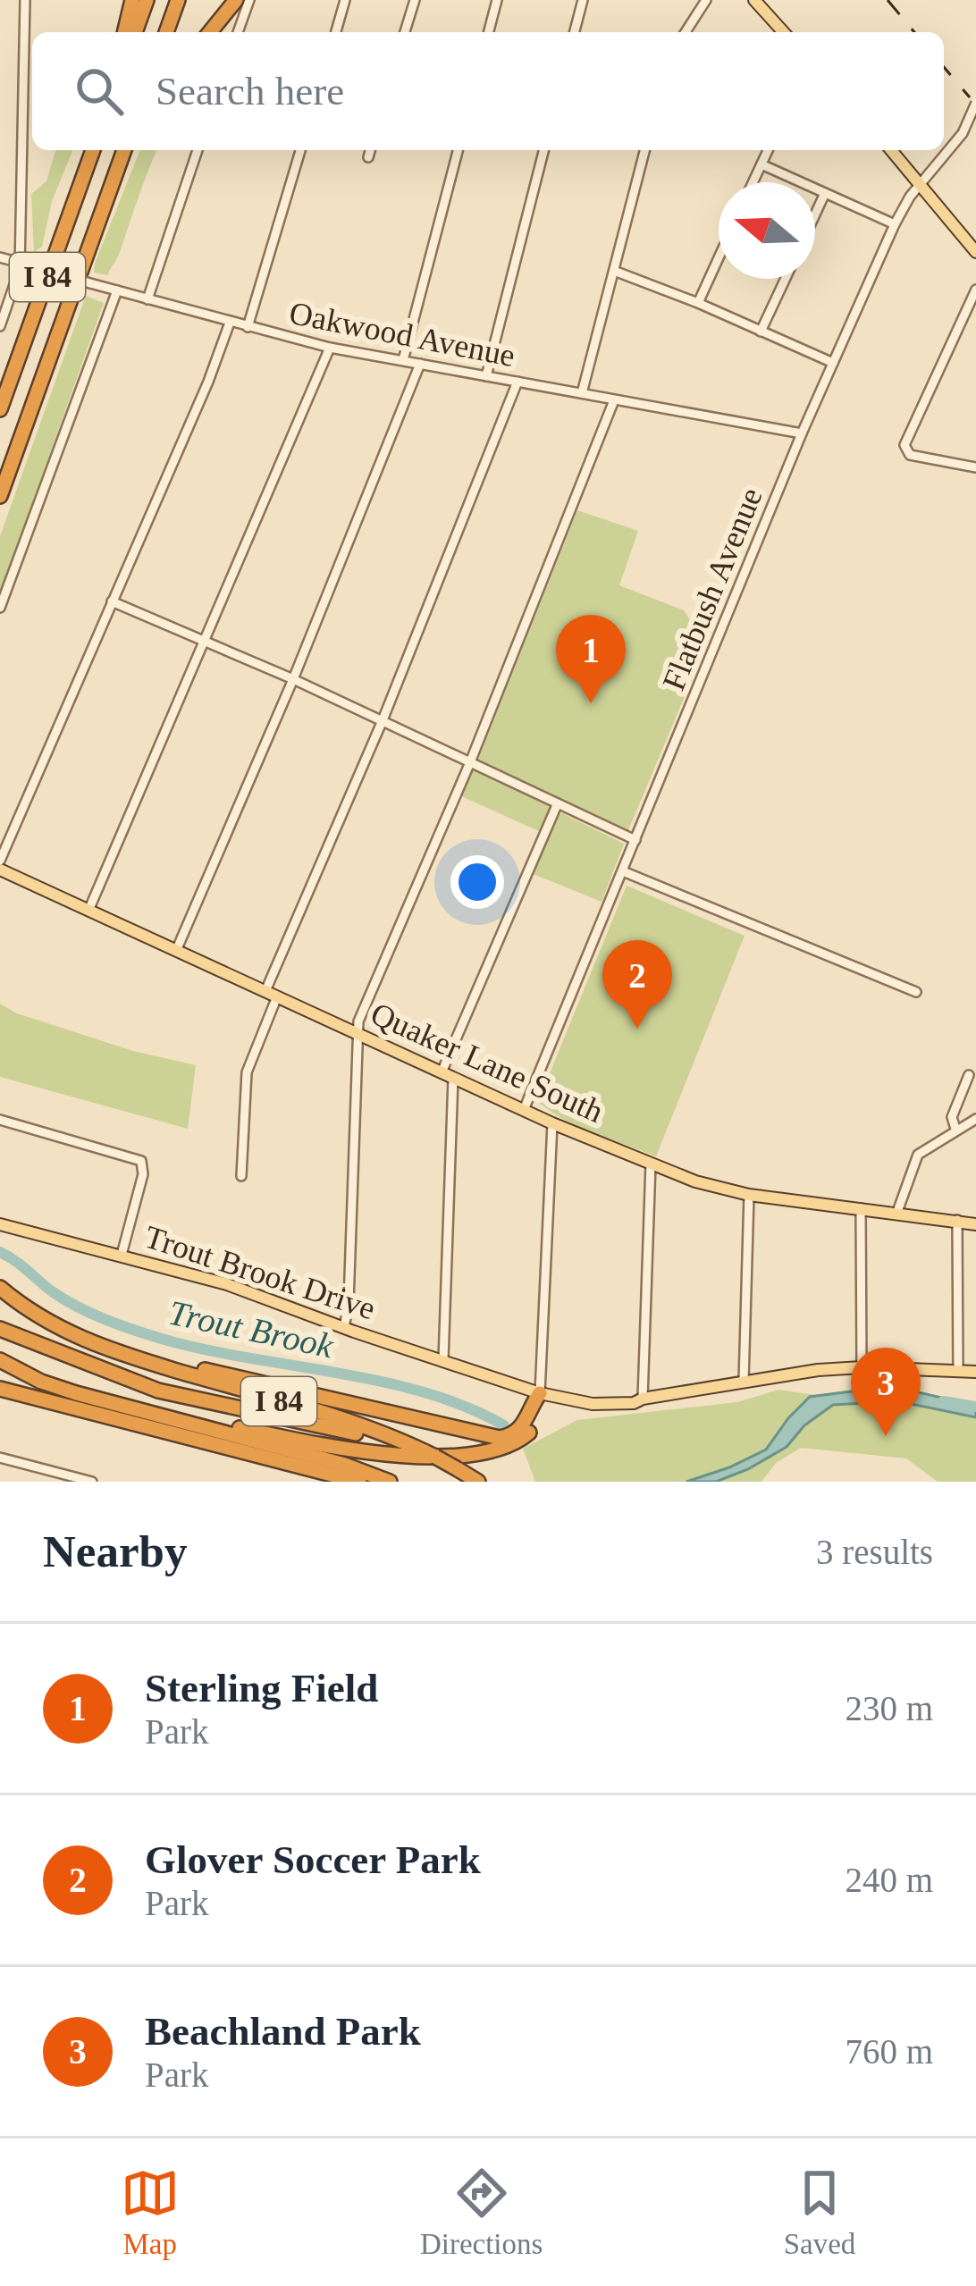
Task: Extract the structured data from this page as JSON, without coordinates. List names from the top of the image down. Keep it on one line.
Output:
{"streets":{"highway":["I 84"],"main road":["Quaker Lane South","Trout Brook Drive"],"street":["Oakwood Avenue","Flatbush Avenue"]},"crossings":[["Oakwood Avenue","Flatbush Avenue"],["Flatbush Avenue","Quaker Lane South"]],"water":["Trout Brook"],"north":"left","page":{"search":"Search here","pins":["1","2","3"],"heading":["Nearby","3 results"],"list":[{"mark":"1","name":"Sterling Field","note":"Park","value":"230 m"},{"mark":"2","name":"Glover Soccer Park","note":"Park","value":"240 m"},{"mark":"3","name":"Beachland Park","note":"Park","value":"760 m"}],"nav":["Map","Directions","Saved"]}}
